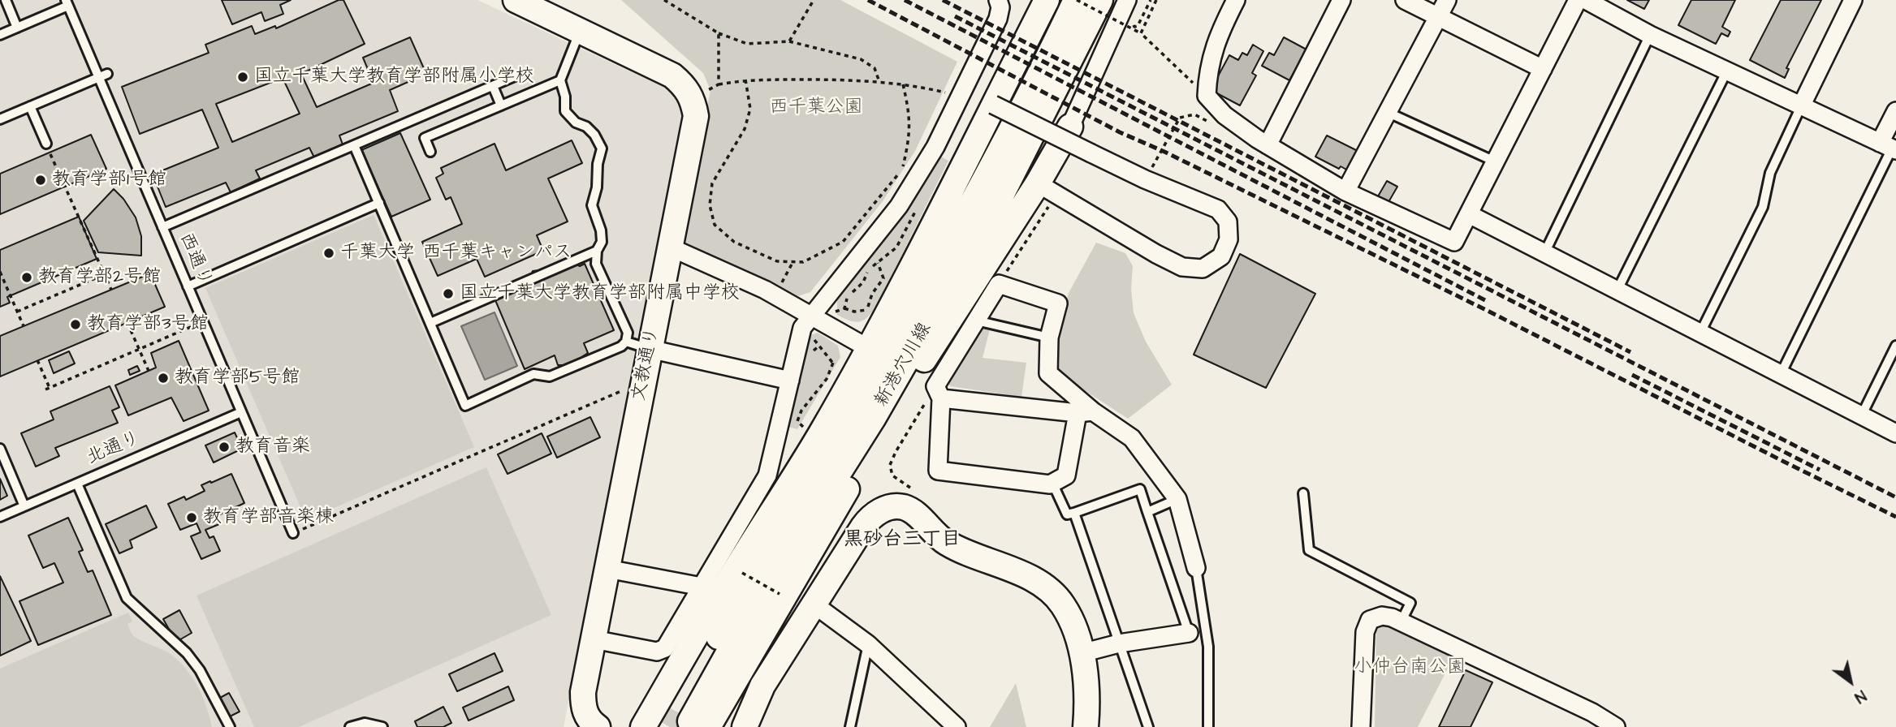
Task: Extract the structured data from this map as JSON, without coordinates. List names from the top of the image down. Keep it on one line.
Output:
{"streets":{"street":["文教通り","新港穴川線"],"lane":["西通り","北通り"]},"crossings":[["西通り","北通り"]],"districts":["黒砂台三丁目"],"parks":["西千葉公園","小仲台南公園"],"places":["国立千葉大学教育学部附属小学校","教育学部1号館","千葉大学 西千葉キャンパス","教育学部2号館","国立千葉大学教育学部附属中学校","教育学部3号館","教育学部5号館","教育音楽","教育学部音楽棟"],"north":"bottom right"}
